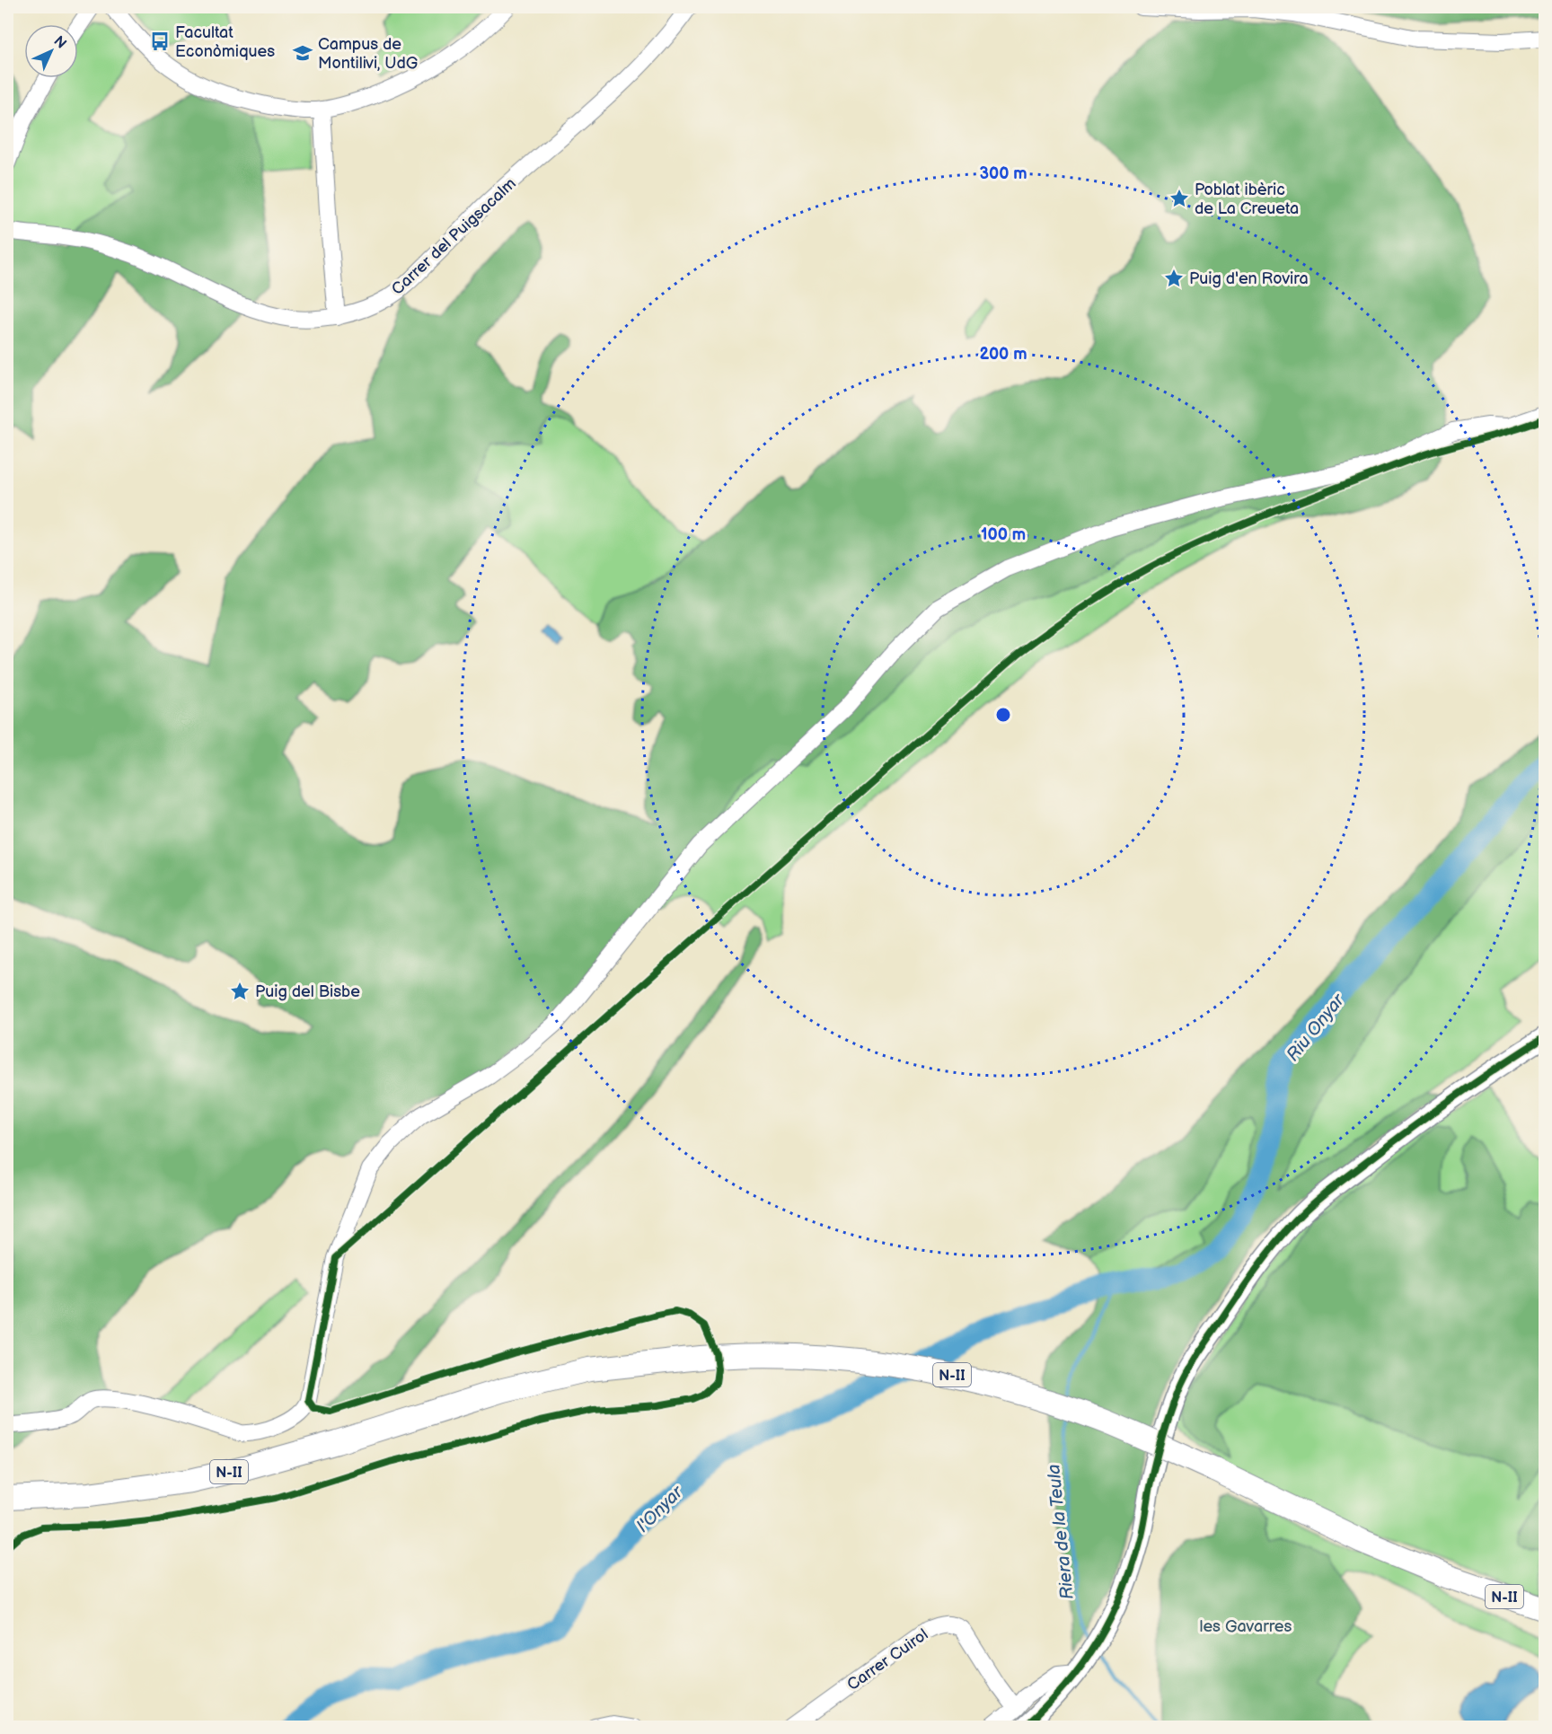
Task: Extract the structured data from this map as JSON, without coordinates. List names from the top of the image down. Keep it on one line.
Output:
{"streets":{"highway":["N-II"],"street":["Carrer del Puigsacalm","Carrer Cuirol"]},"water":["Riu Onyar","l'Onyar","Riera de la Teula"],"parks":["les Gavarres"],"places":{"bus stop":["Facultat Econòmiques"],"school or university":["Campus de Montilivi, UdG"],"place":["Poblat ibèric de La Creueta","Puig d'en Rovira","Puig del Bisbe"]},"north":"top right","rings":["300 m","200 m","100 m"]}
